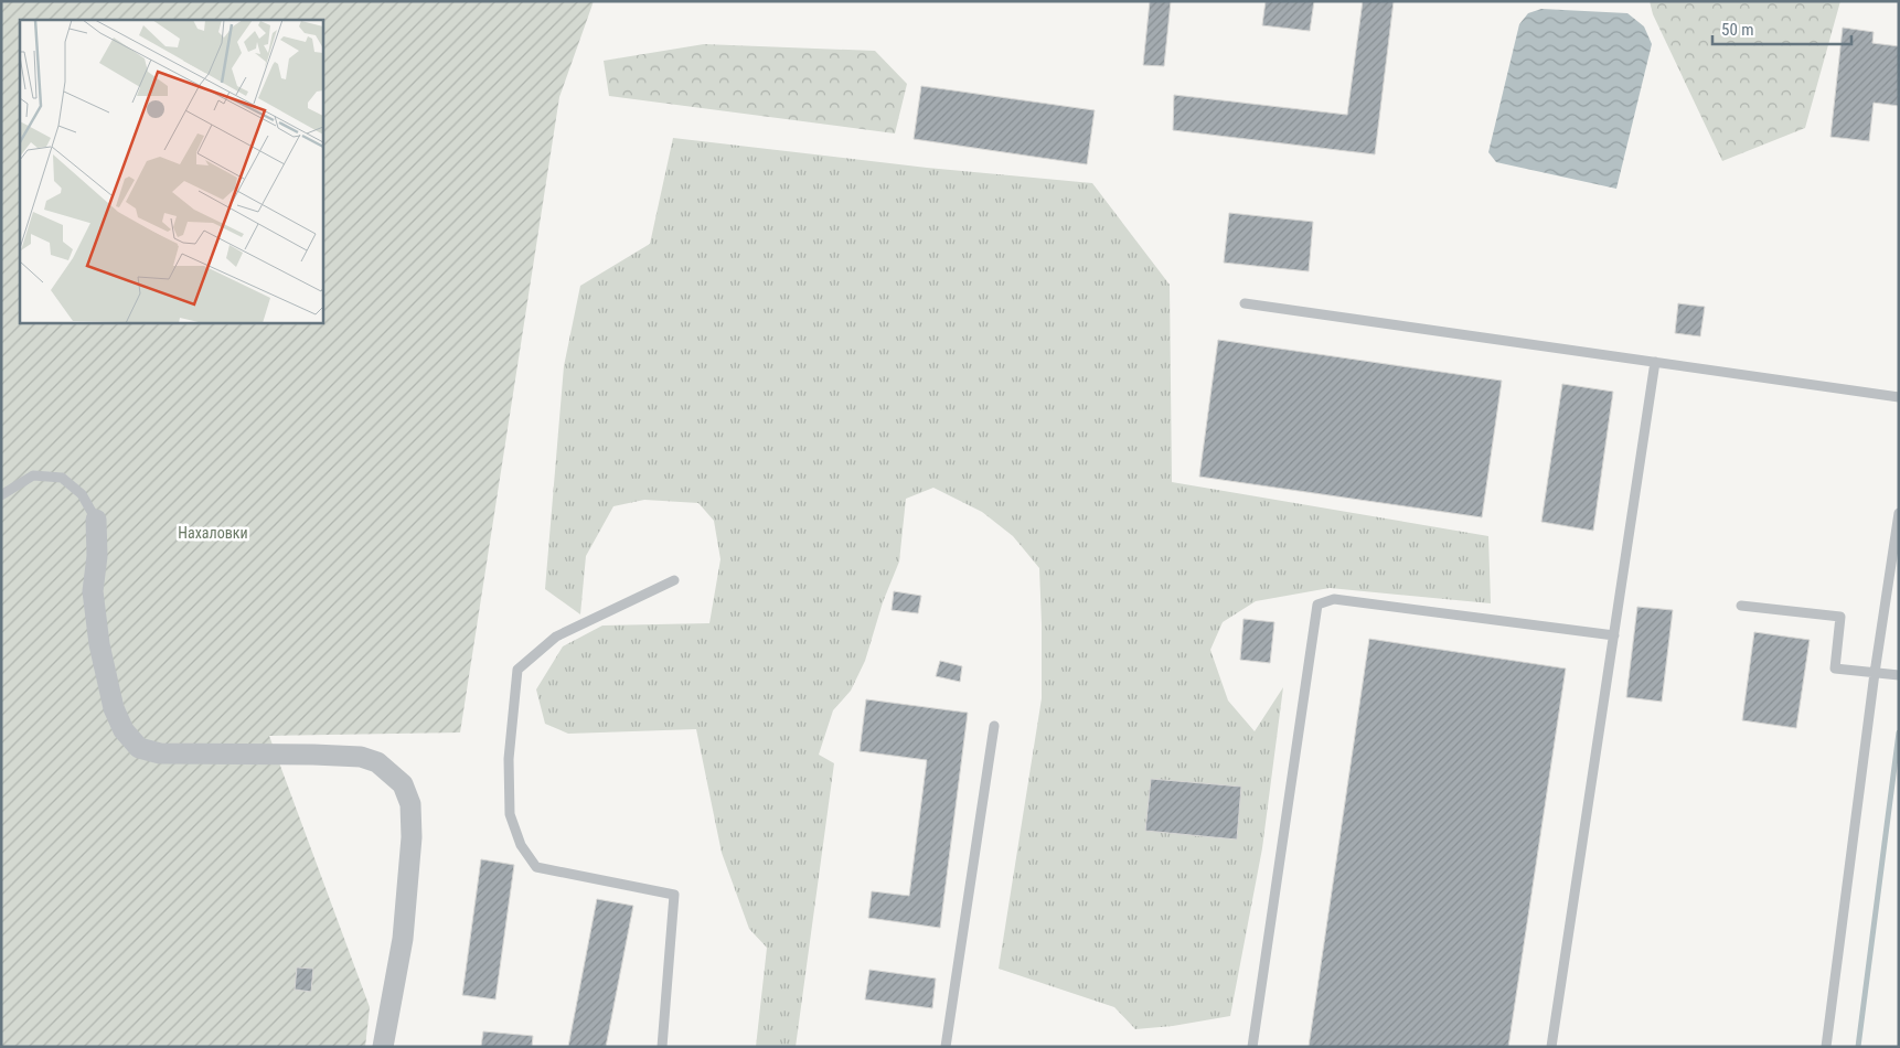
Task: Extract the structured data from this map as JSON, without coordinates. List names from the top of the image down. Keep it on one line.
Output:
{"parks":["Нахаловки"],"scale_bar":"50 m"}
